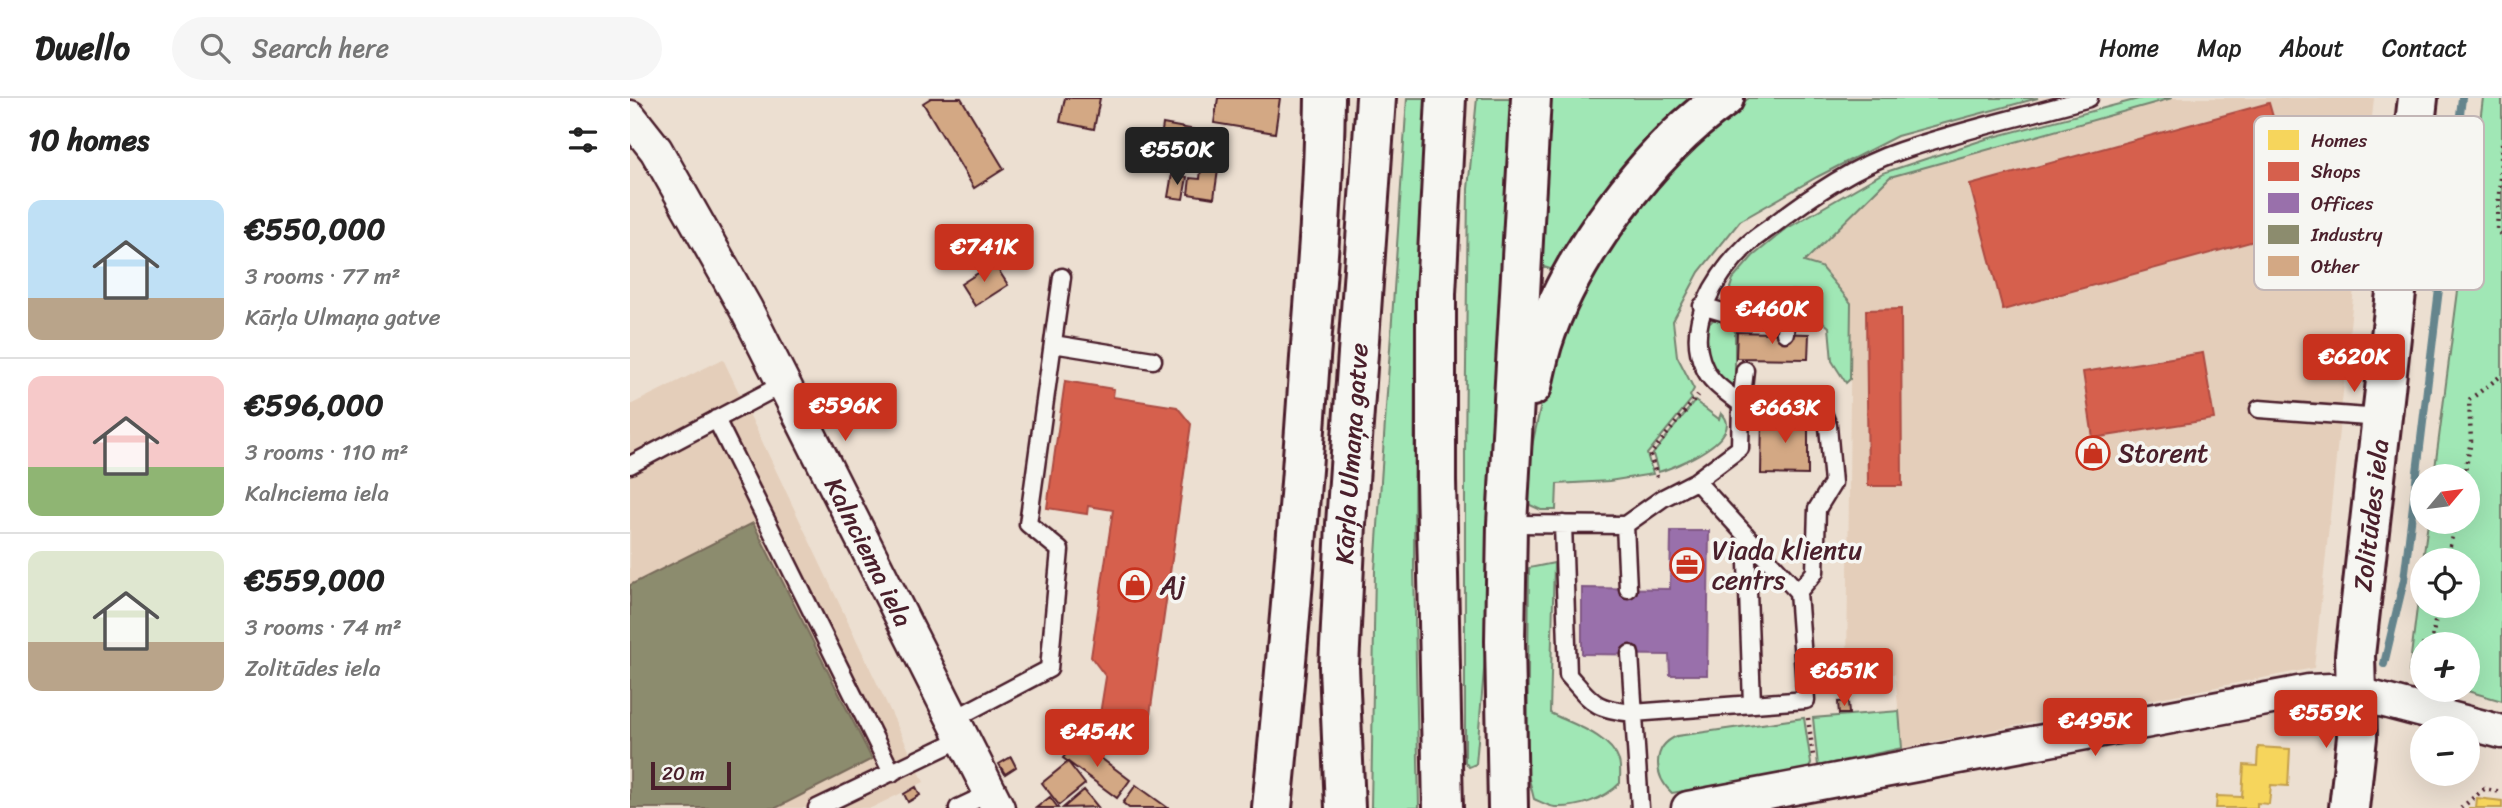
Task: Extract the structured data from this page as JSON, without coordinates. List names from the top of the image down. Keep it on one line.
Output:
{"streets":{"main road":["Kārļa Ulmaņa gatve","Zolitūdes iela"],"street":["Kalnciema iela"]},"places":{"shop":["Storent","Aj"],"office":["Viada klientu centrs"]},"legend":["Homes","Shops","Offices","Industry","Other"],"scale_bar":"20 m","north":"top right","page":{"header":"Dwello","search":"Search here","nav":["Home","Map","About","Contact"],"heading":"10 homes","price":["€550K","€741K","€460K","€620K","€596K","€663K","€651K","€559K","€495K","€454K"],"list":[{"name":"€550,000","note":"3 rooms · 77 m² · Kārļa Ulmaņa gatve"},{"name":"€596,000","note":"3 rooms · 110 m² · Kalnciema iela"},{"name":"€559,000","note":"3 rooms · 74 m² · Zolitūdes iela"}],"map_buttons":["+","−"],"scale":"20 m"}}
